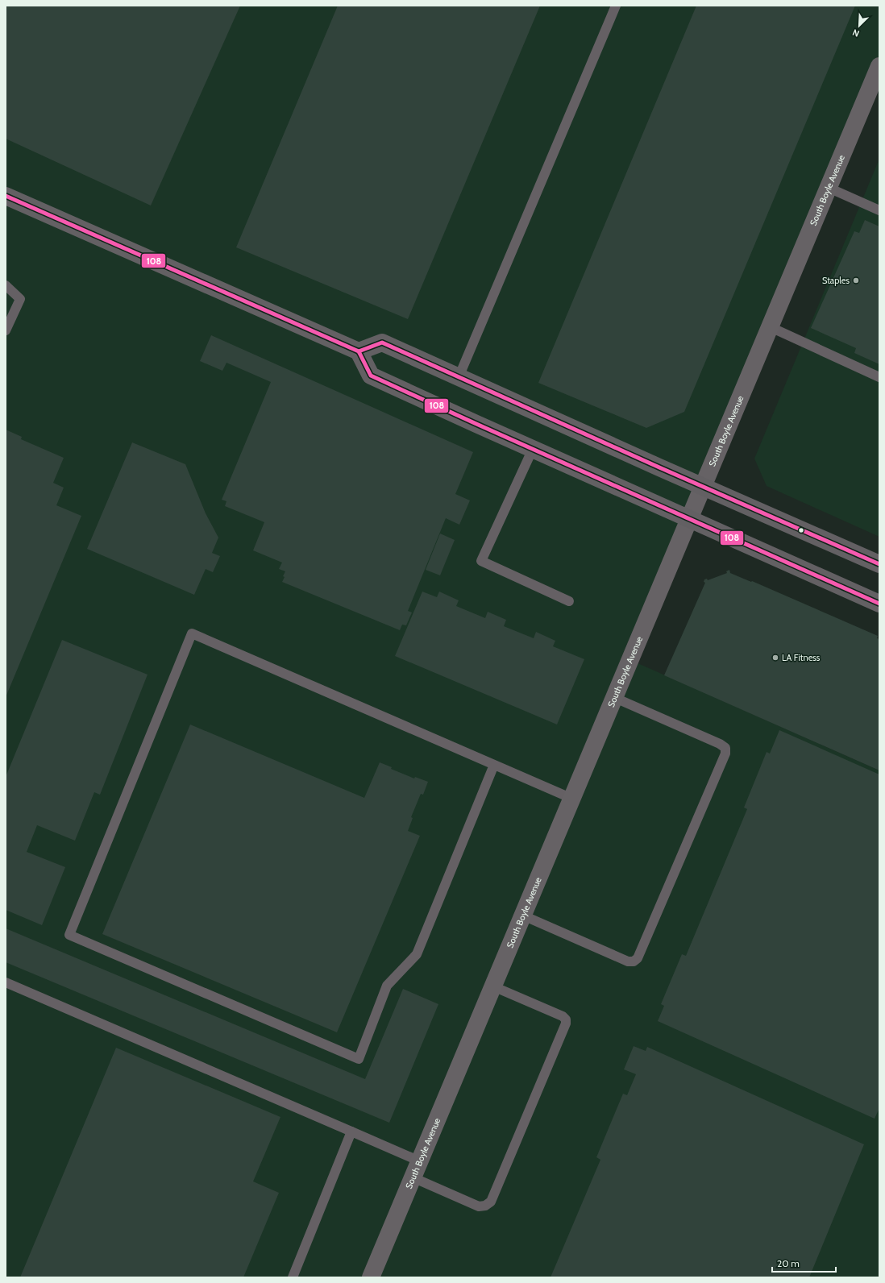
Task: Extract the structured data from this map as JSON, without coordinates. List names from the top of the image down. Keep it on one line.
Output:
{"streets":{"main road":["South Boyle Avenue"]},"places":["Staples","LA Fitness"],"lines":["transit line 108"],"scale_bar":"20 m","north":"bottom left"}
